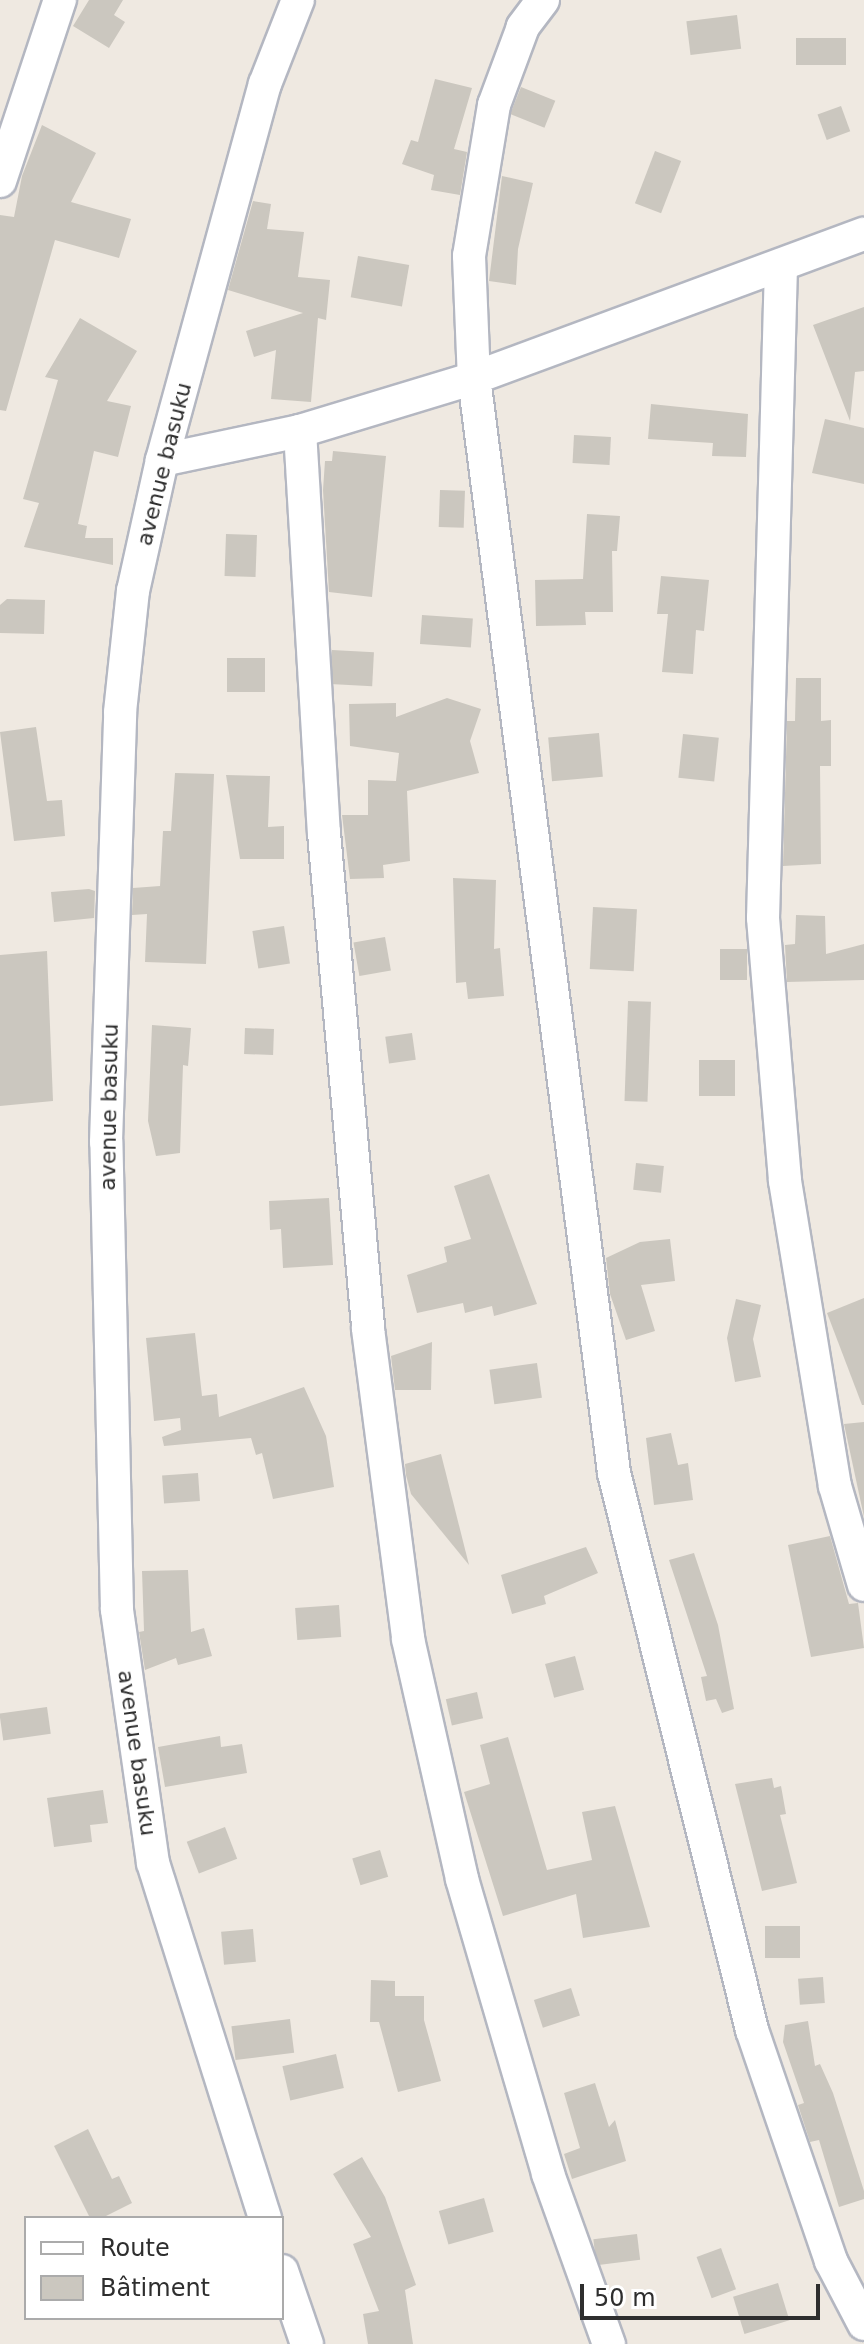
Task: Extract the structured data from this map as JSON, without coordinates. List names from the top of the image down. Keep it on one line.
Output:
{"streets":{"street":["avenue basuku"]},"legend":["Route","Bâtiment"],"scale_bar":"50 m"}
